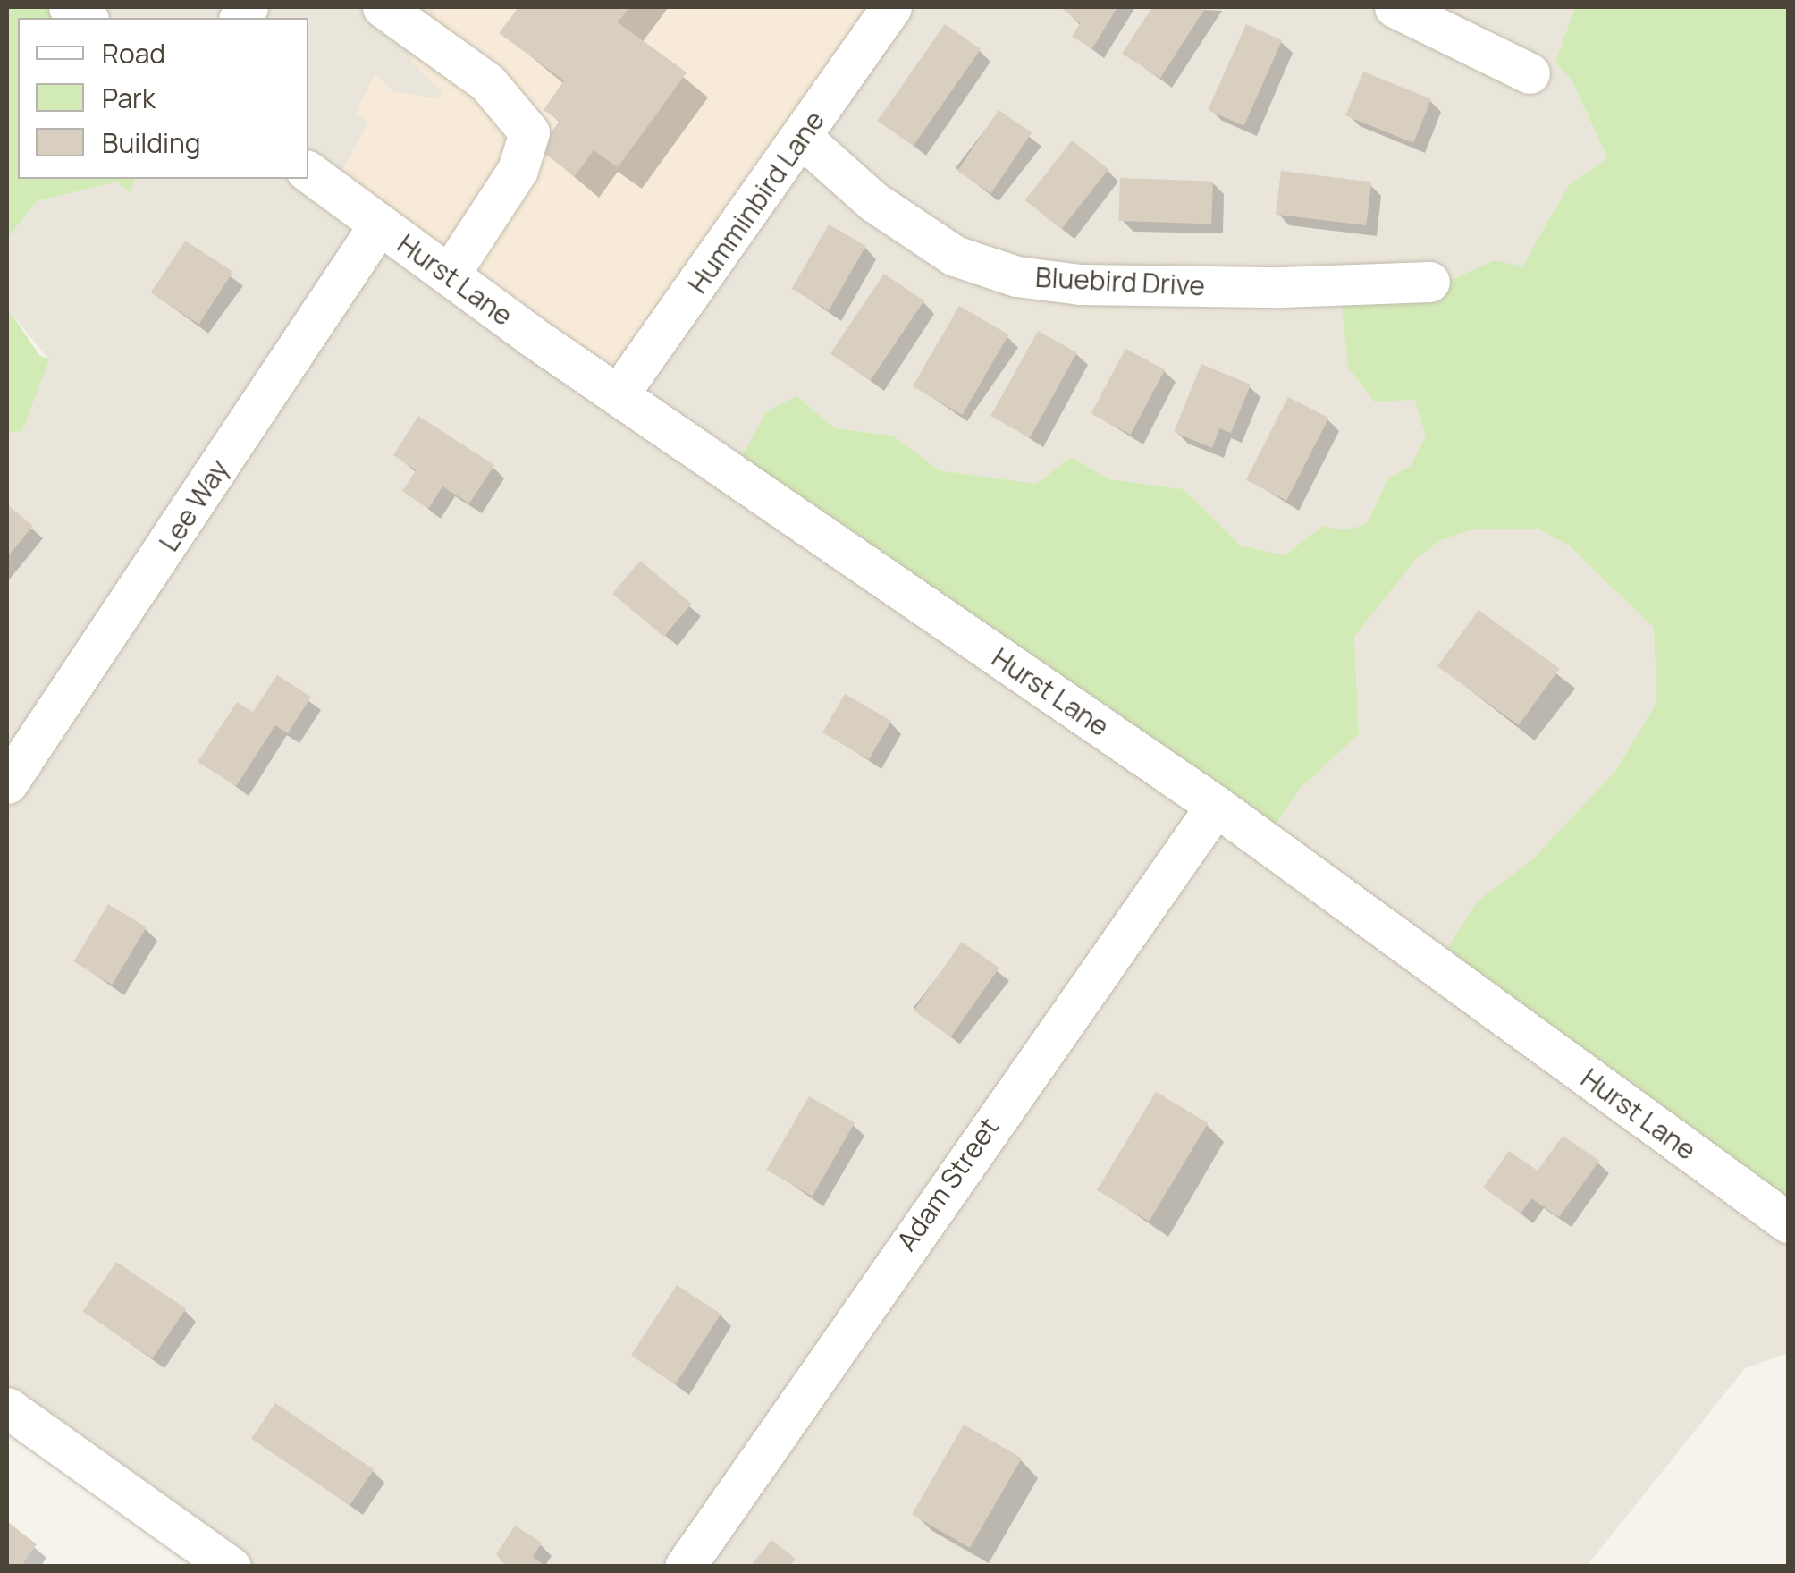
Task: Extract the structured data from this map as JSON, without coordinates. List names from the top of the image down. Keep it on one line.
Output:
{"streets":{"street":["Humminbird Lane","Hurst Lane","Bluebird Drive","Lee Way","Adam Street"]},"crossings":[["Humminbird Lane","Hurst Lane"],["Humminbird Lane","Bluebird Drive"],["Hurst Lane","Lee Way"],["Hurst Lane","Adam Street"]],"legend":["Road","Park","Building"]}
